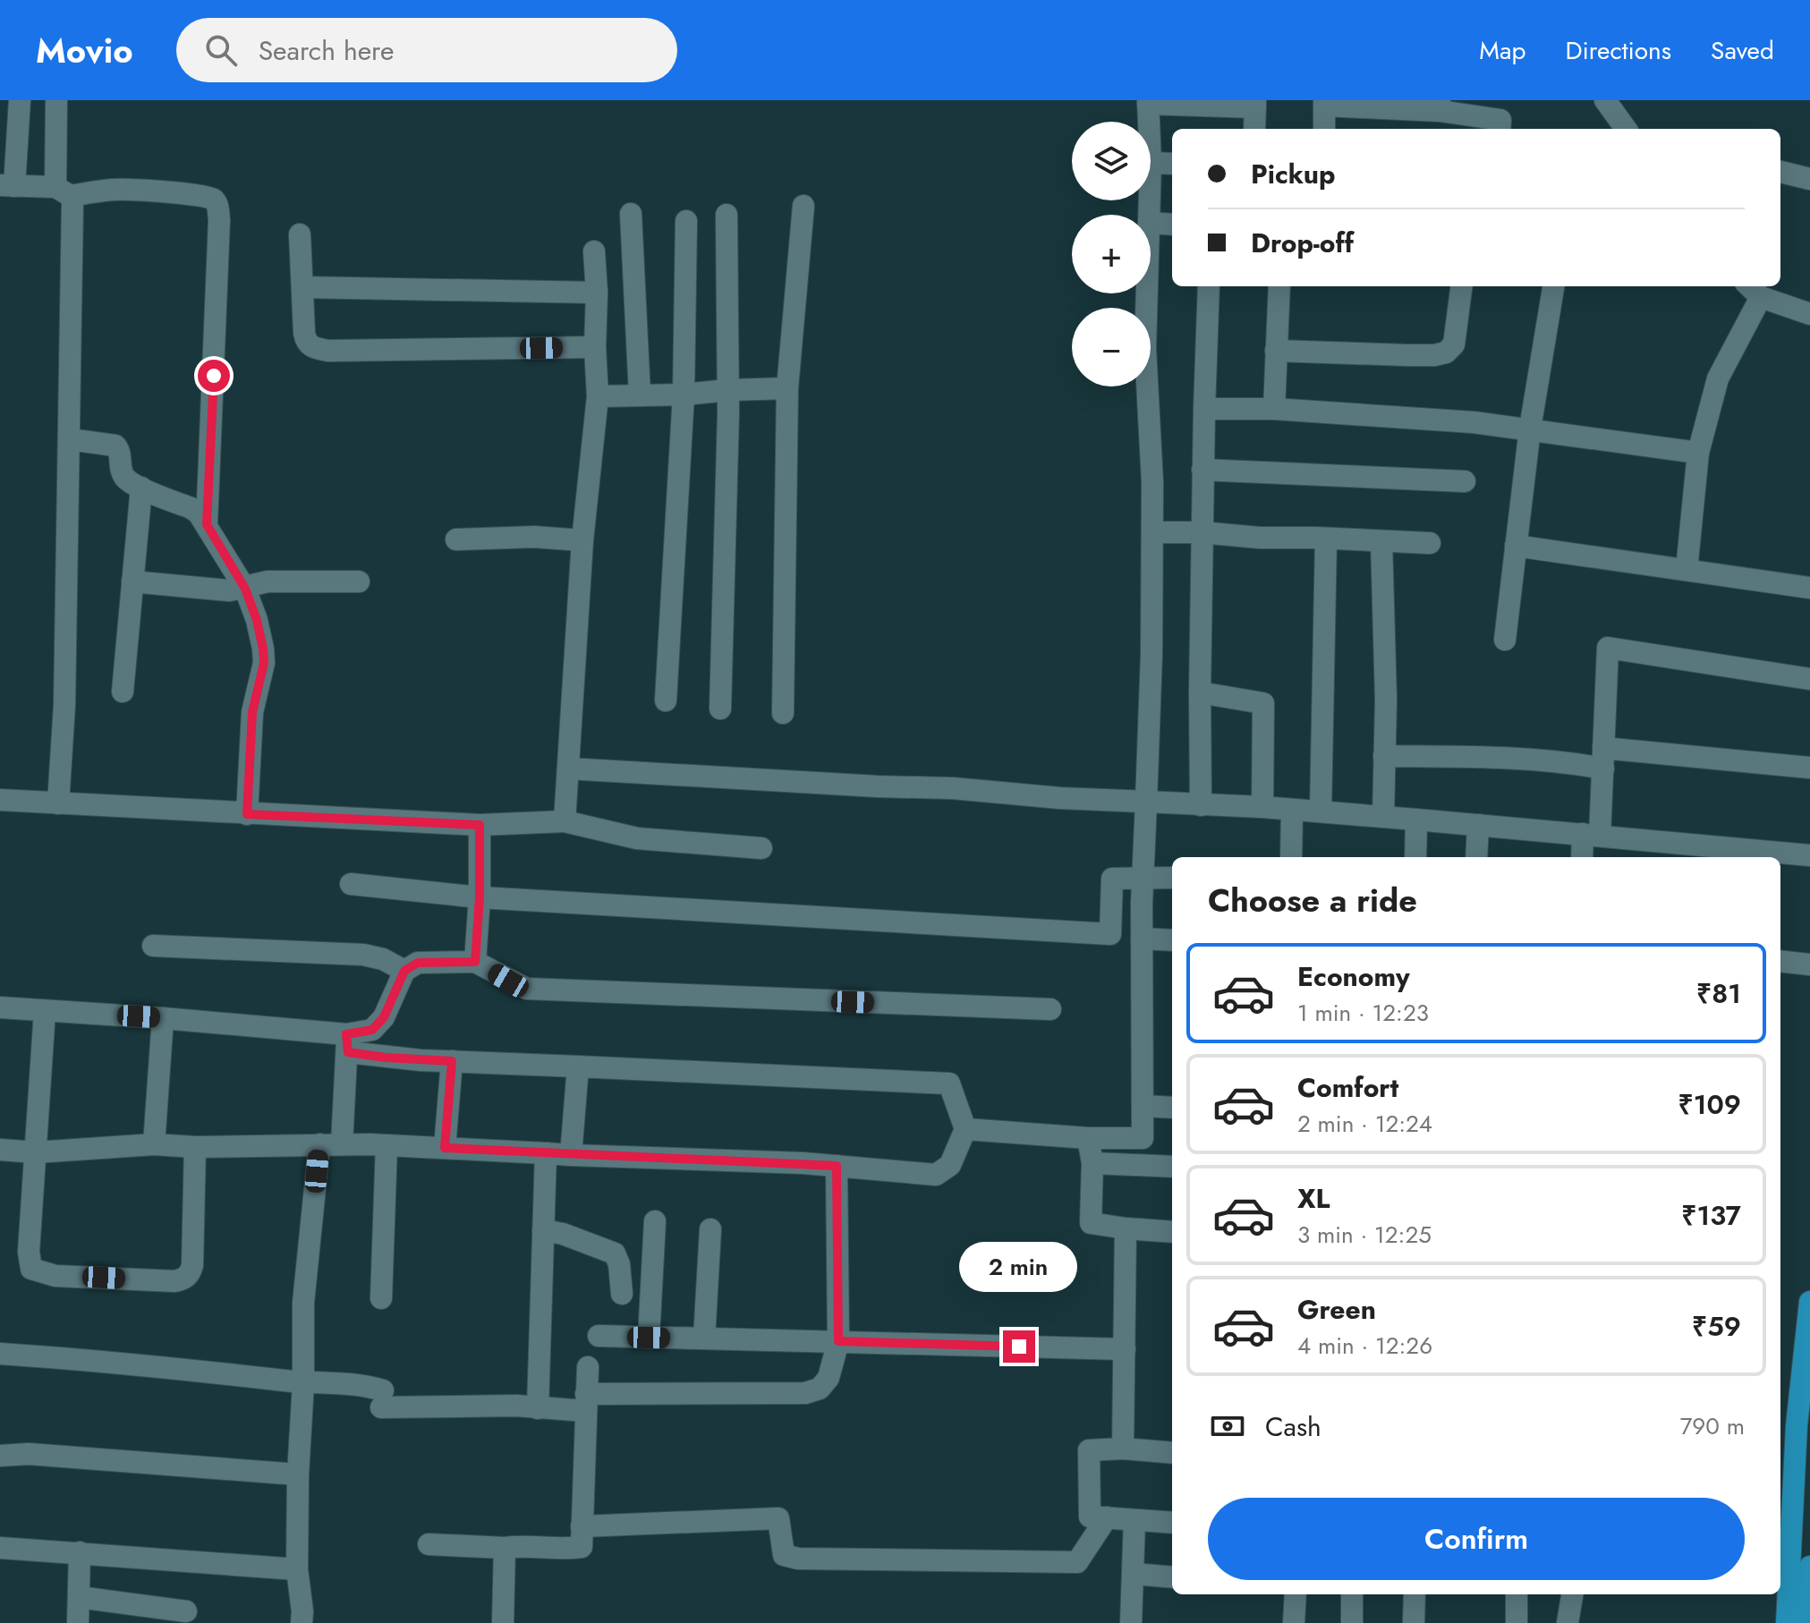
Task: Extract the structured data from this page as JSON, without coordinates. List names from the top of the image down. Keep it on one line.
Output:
{"page":{"header":"Movio","search":"Search here","nav":["Map","Directions","Saved"],"map_buttons":["+","−"],"banner":["Pickup","Drop-off"],"heading":"Choose a ride","list":[{"name":"Economy","note":"1 min · 12:23","value":"₹81"},{"name":"Comfort","note":"2 min · 12:24","value":"₹109"},{"name":"XL","note":"3 min · 12:25","value":"₹137"},{"name":"Green","note":"4 min · 12:26","value":"₹59"}],"bubble":"2 min","pay":["Cash","790 m"],"buttons":"Confirm"}}
